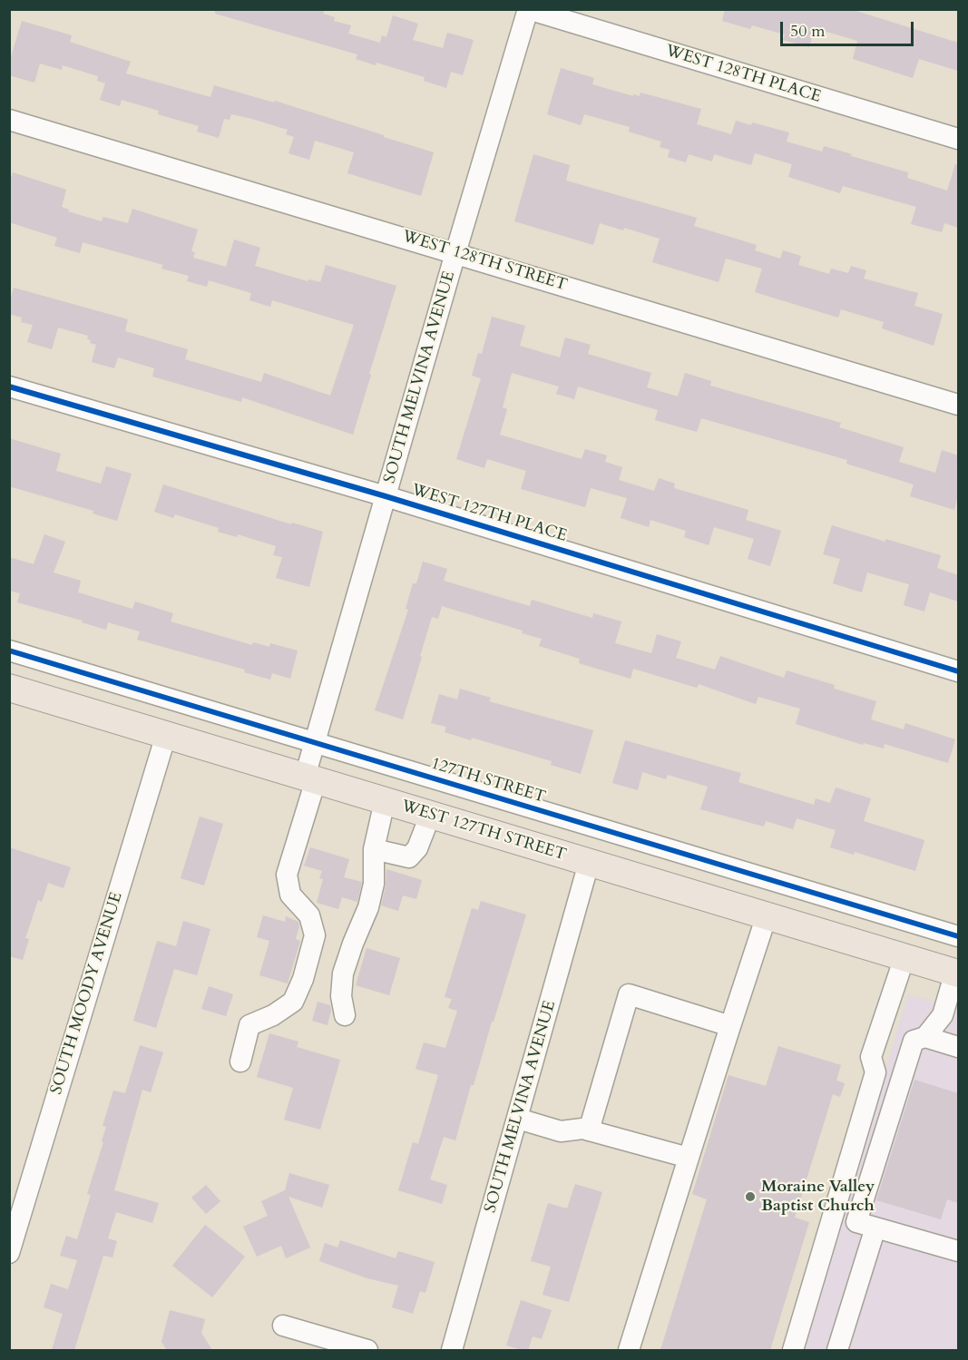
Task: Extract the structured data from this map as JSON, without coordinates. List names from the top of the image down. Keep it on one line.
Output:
{"streets":{"main road":["WEST 127TH STREET"],"street":["WEST 128TH PLACE","WEST 128TH STREET","SOUTH MELVINA AVENUE","WEST 127TH PLACE","127TH STREET","SOUTH MOODY AVENUE"]},"crossings":[["WEST 128TH PLACE","SOUTH MELVINA AVENUE"],["WEST 128TH STREET","SOUTH MELVINA AVENUE"],["SOUTH MELVINA AVENUE","WEST 127TH PLACE"],["SOUTH MELVINA AVENUE","127TH STREET"],["SOUTH MELVINA AVENUE","WEST 127TH STREET"],["WEST 127TH STREET","SOUTH MOODY AVENUE"]],"places":["Moraine Valley Baptist Church"],"scale_bar":"50 m"}
